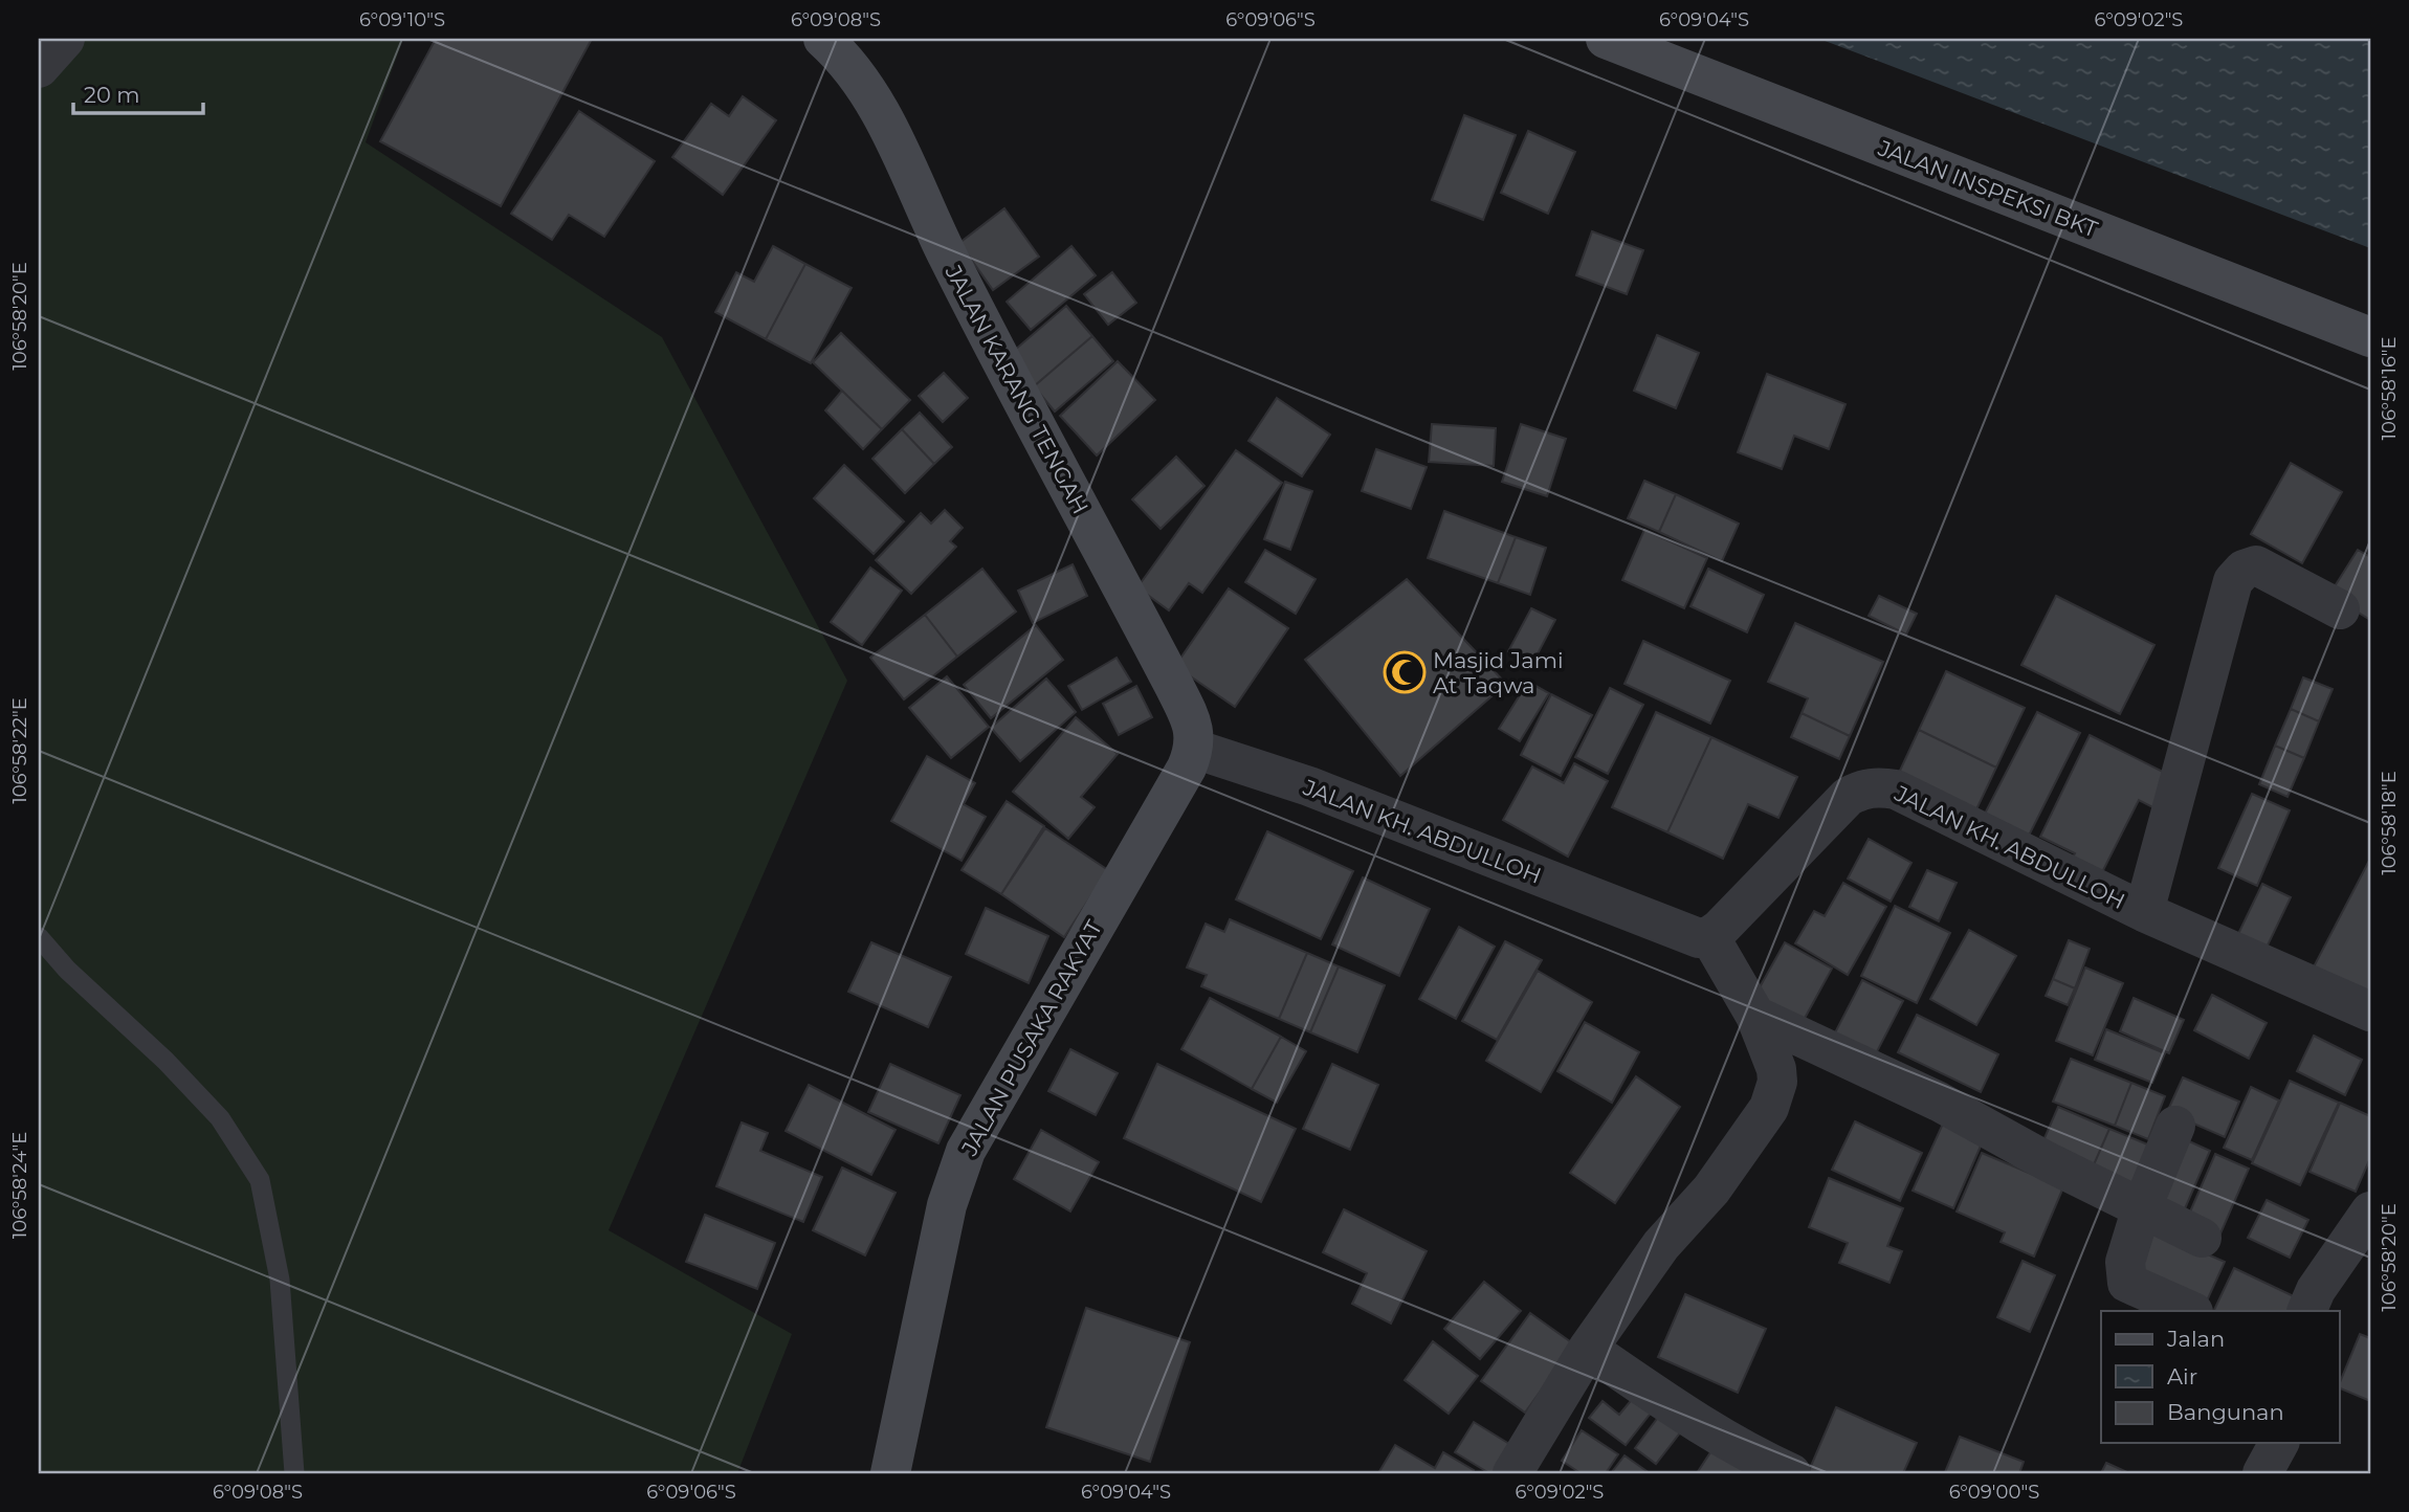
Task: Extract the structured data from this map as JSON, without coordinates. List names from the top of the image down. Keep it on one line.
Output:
{"streets":{"street":["JALAN INSPEKSI BKT","JALAN KARANG TENGAH","JALAN KH. ABDULLOH","JALAN PUSAKA RAKYAT"]},"crossings":[["JALAN KARANG TENGAH","JALAN KH. ABDULLOH"],["JALAN KARANG TENGAH","JALAN PUSAKA RAKYAT"],["JALAN KH. ABDULLOH","JALAN PUSAKA RAKYAT"]],"places":{"mosque":["Masjid Jami At Taqwa"]},"legend":["Jalan","Air","Bangunan"],"scale_bar":"20 m","coordinates":["6°09'10\"S","6°09'08\"S","6°09'06\"S","6°09'04\"S","6°09'02\"S","106°58'20\"E","106°58'16\"E","106°58'22\"E","106°58'18\"E","106°58'24\"E","6°09'00\"S"]}
